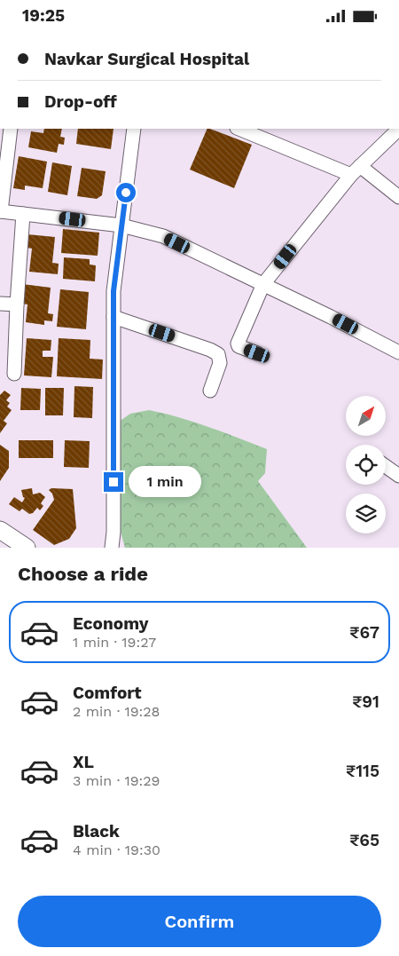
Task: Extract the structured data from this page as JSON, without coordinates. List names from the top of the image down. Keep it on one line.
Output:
{"north":"top right","page":{"status":"19:25","banner":["Navkar Surgical Hospital","Drop-off"],"bubble":"1 min","heading":"Choose a ride","list":[{"name":"Economy","note":"1 min · 19:27","value":"₹67"},{"name":"Comfort","note":"2 min · 19:28","value":"₹91"},{"name":"XL","note":"3 min · 19:29","value":"₹115"},{"name":"Black","note":"4 min · 19:30","value":"₹65"}],"buttons":"Confirm"}}
